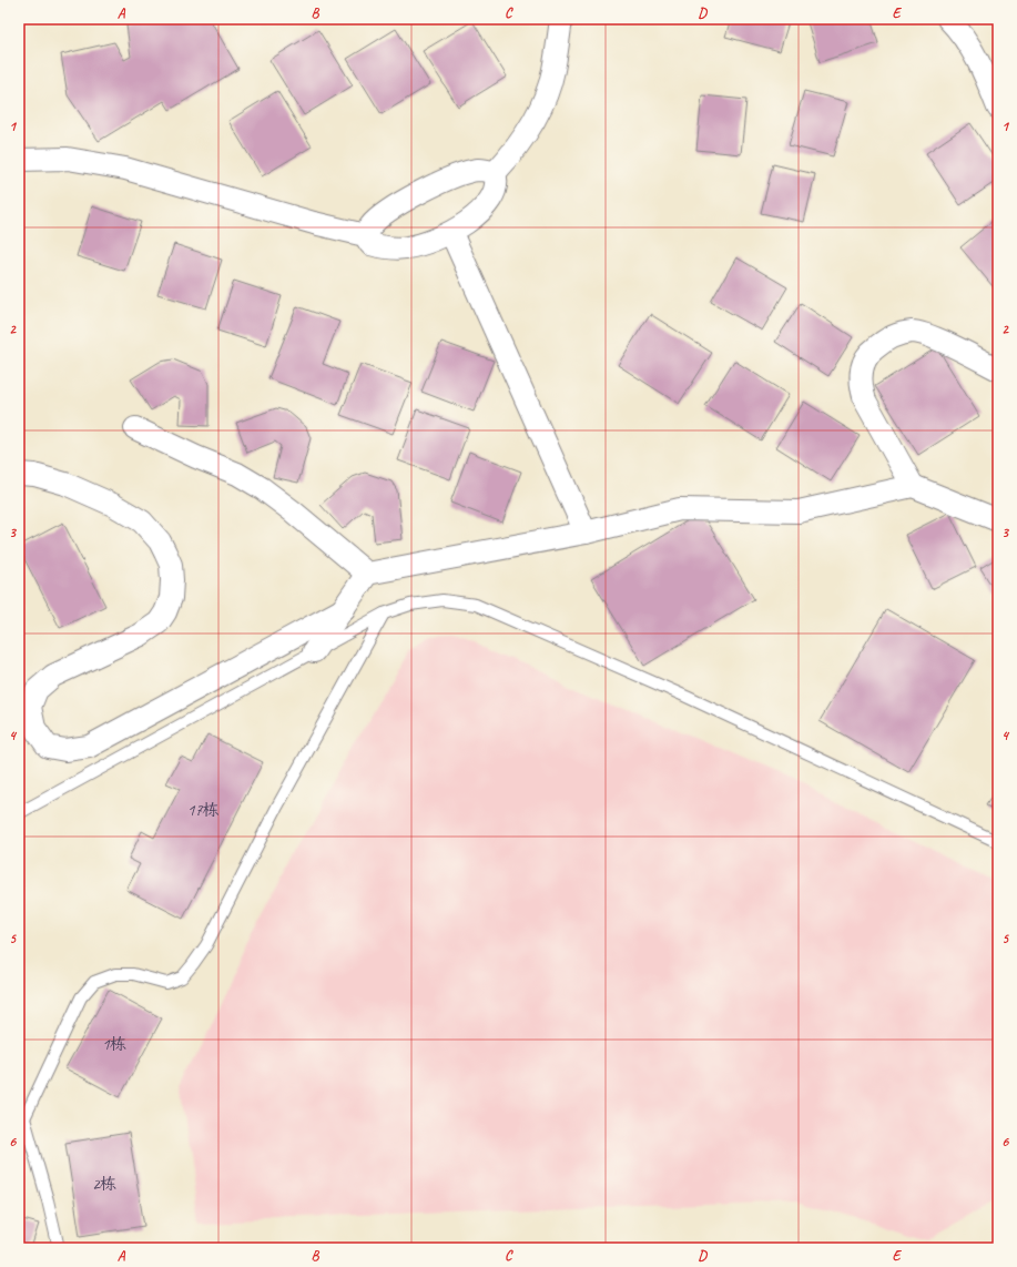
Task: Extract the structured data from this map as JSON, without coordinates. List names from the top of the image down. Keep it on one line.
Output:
{"house_numbers":["17栋","1栋","2栋"],"grid":{"columns":["A","B","C","D","E"],"rows":["1","2","3","4","5","6"]}}
